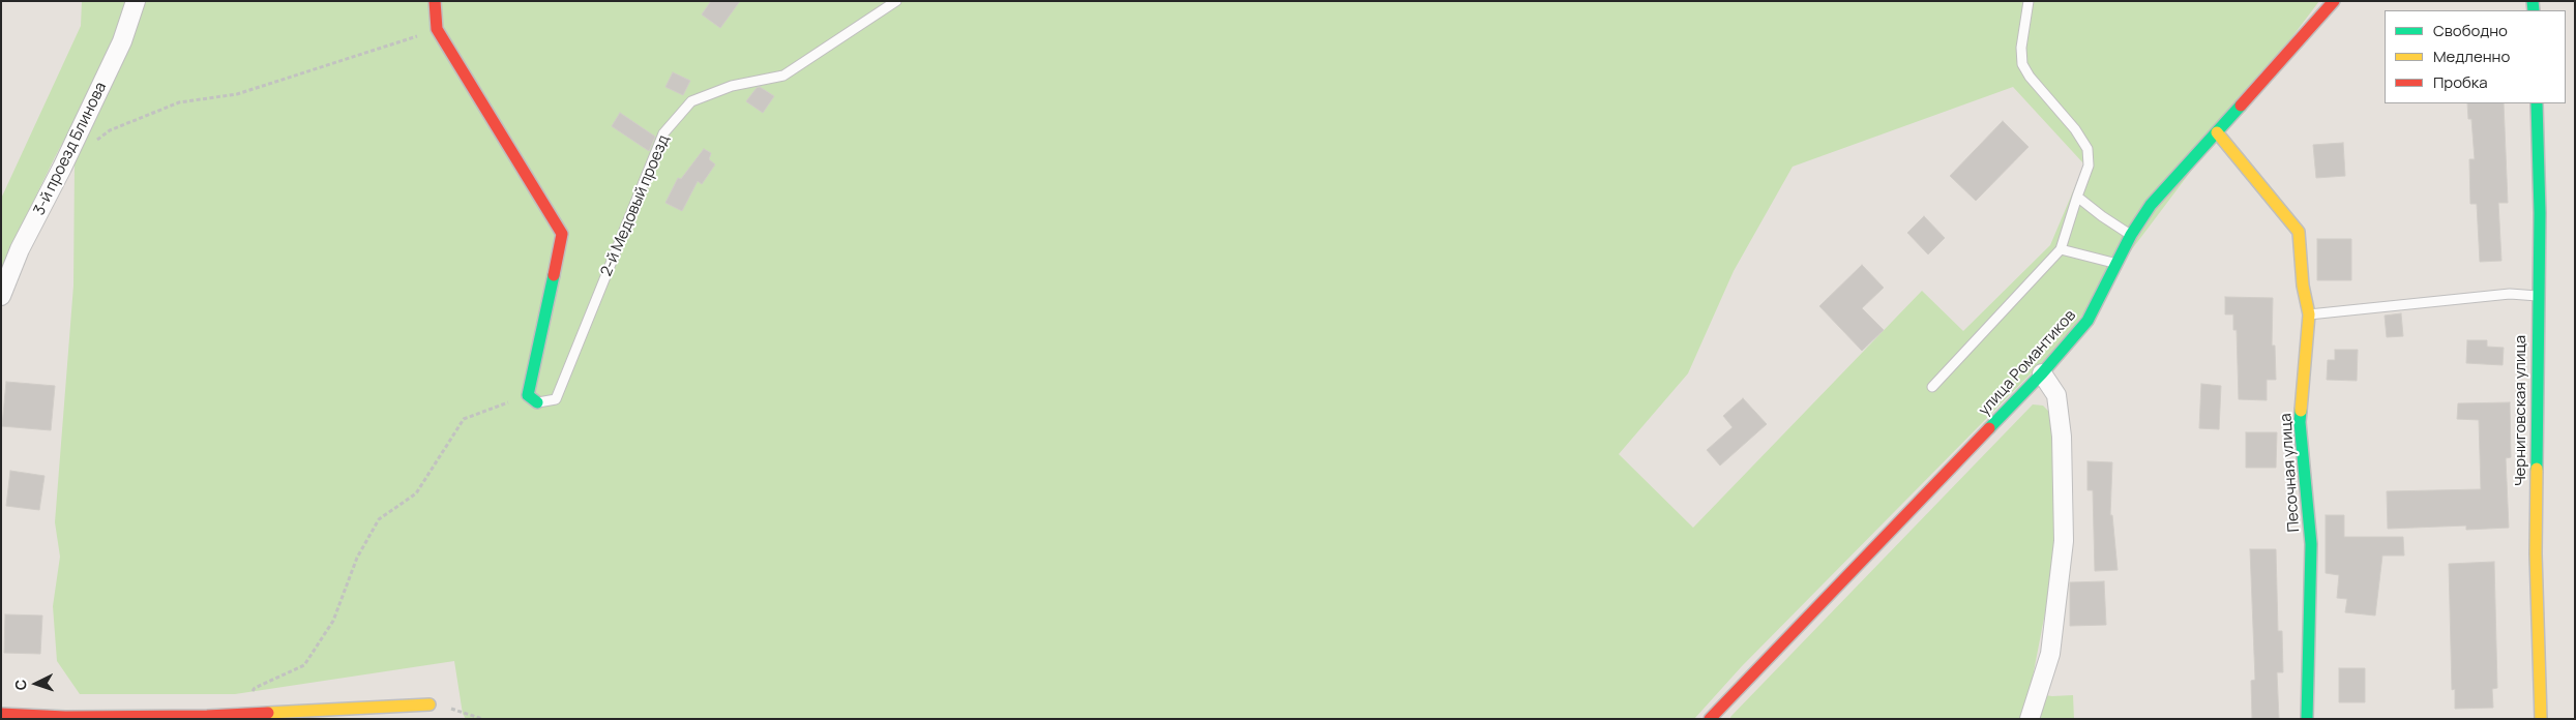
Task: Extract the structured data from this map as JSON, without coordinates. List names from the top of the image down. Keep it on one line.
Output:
{"streets":{"street":["3-й проезд Блинова","улица Романтиков","Черниговская улица","Песочная улица"],"lane":["2-й Медовый проезд"]},"crossings":[["улица Романтиков","Песочная улица"]],"legend":["Свободно","Медленно","Пробка"],"north":"left"}
